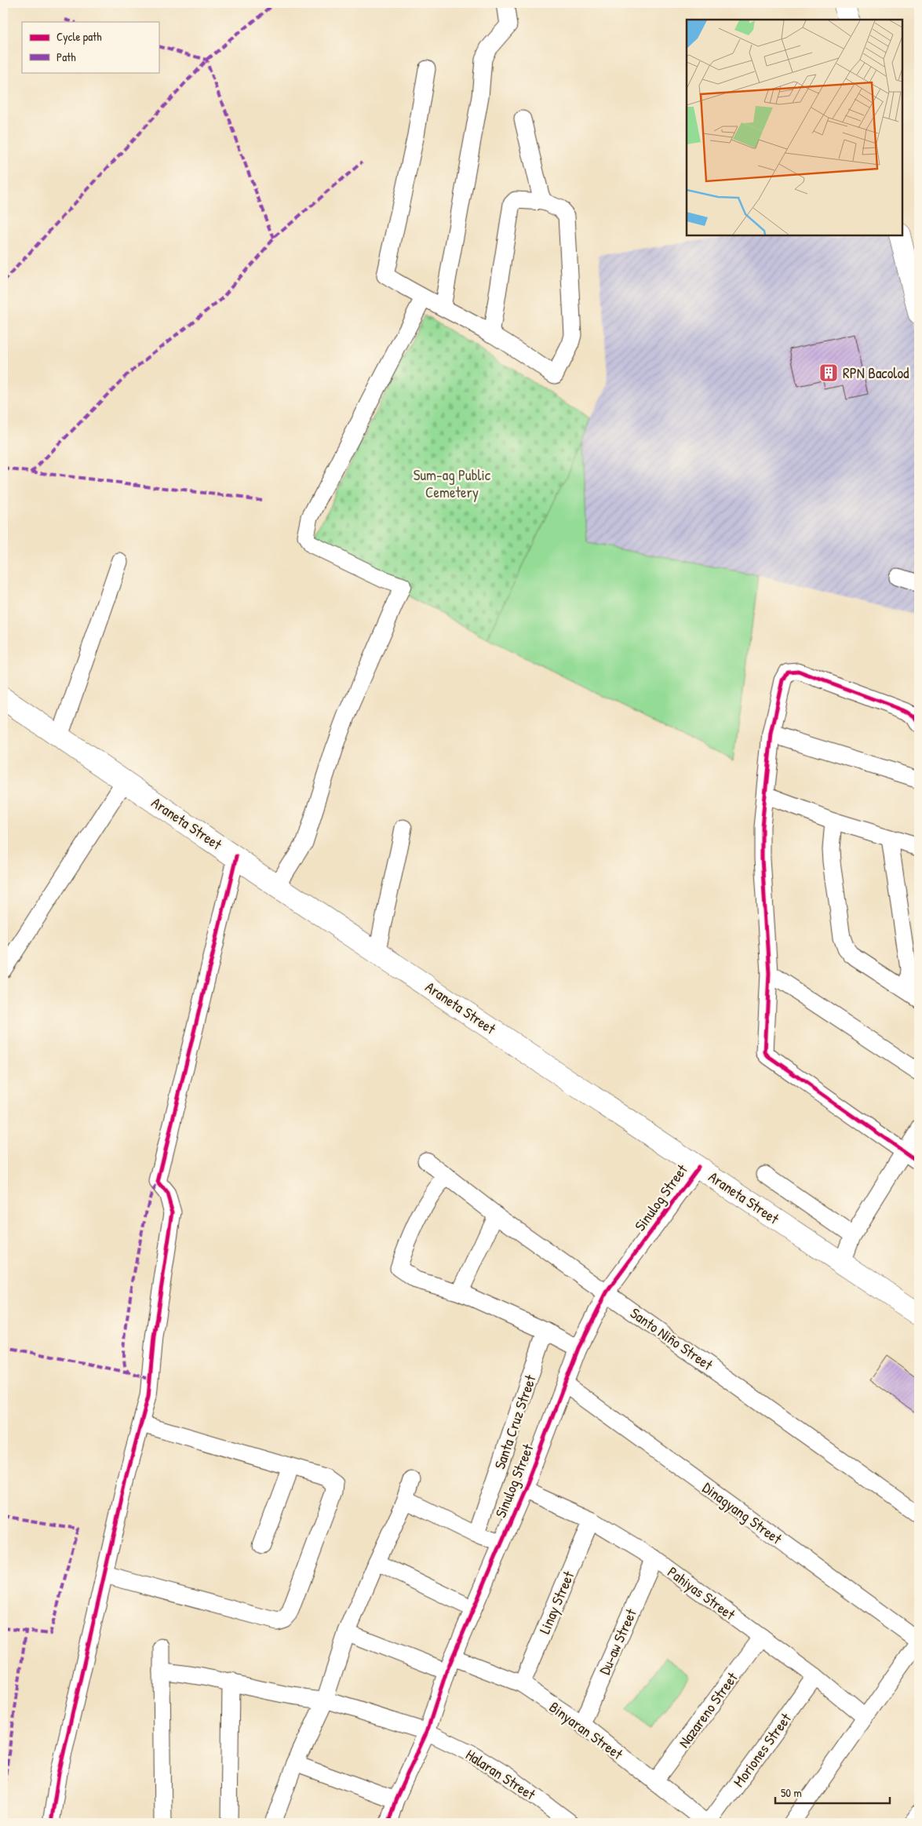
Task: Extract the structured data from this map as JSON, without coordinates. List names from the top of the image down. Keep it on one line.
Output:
{"streets":{"main road":["Araneta Street"],"street":["Sinulog Street","Santo Niño Street","Santa Cruz Street","Dinagyang Street","Pahiyas Street","Linay Street","Du-aw Street","Nazareno Street","Binyaran Street","Moriones Street","Halaran Street"]},"crossings":[["Araneta Street","Sinulog Street"],["Sinulog Street","Santo Niño Street"],["Sinulog Street","Dinagyang Street"],["Sinulog Street","Pahiyas Street"],["Sinulog Street","Binyaran Street"],["Sinulog Street","Halaran Street"],["Pahiyas Street","Linay Street"],["Pahiyas Street","Du-aw Street"],["Pahiyas Street","Nazareno Street"],["Pahiyas Street","Moriones Street"],["Linay Street","Binyaran Street"],["Du-aw Street","Binyaran Street"],["Nazareno Street","Binyaran Street"],["Binyaran Street","Moriones Street"]],"parks":["Sum-ag Public Cemetery"],"places":{"building":["RPN Bacolod"]},"legend":["Cycle path","Path"],"scale_bar":"50 m"}
